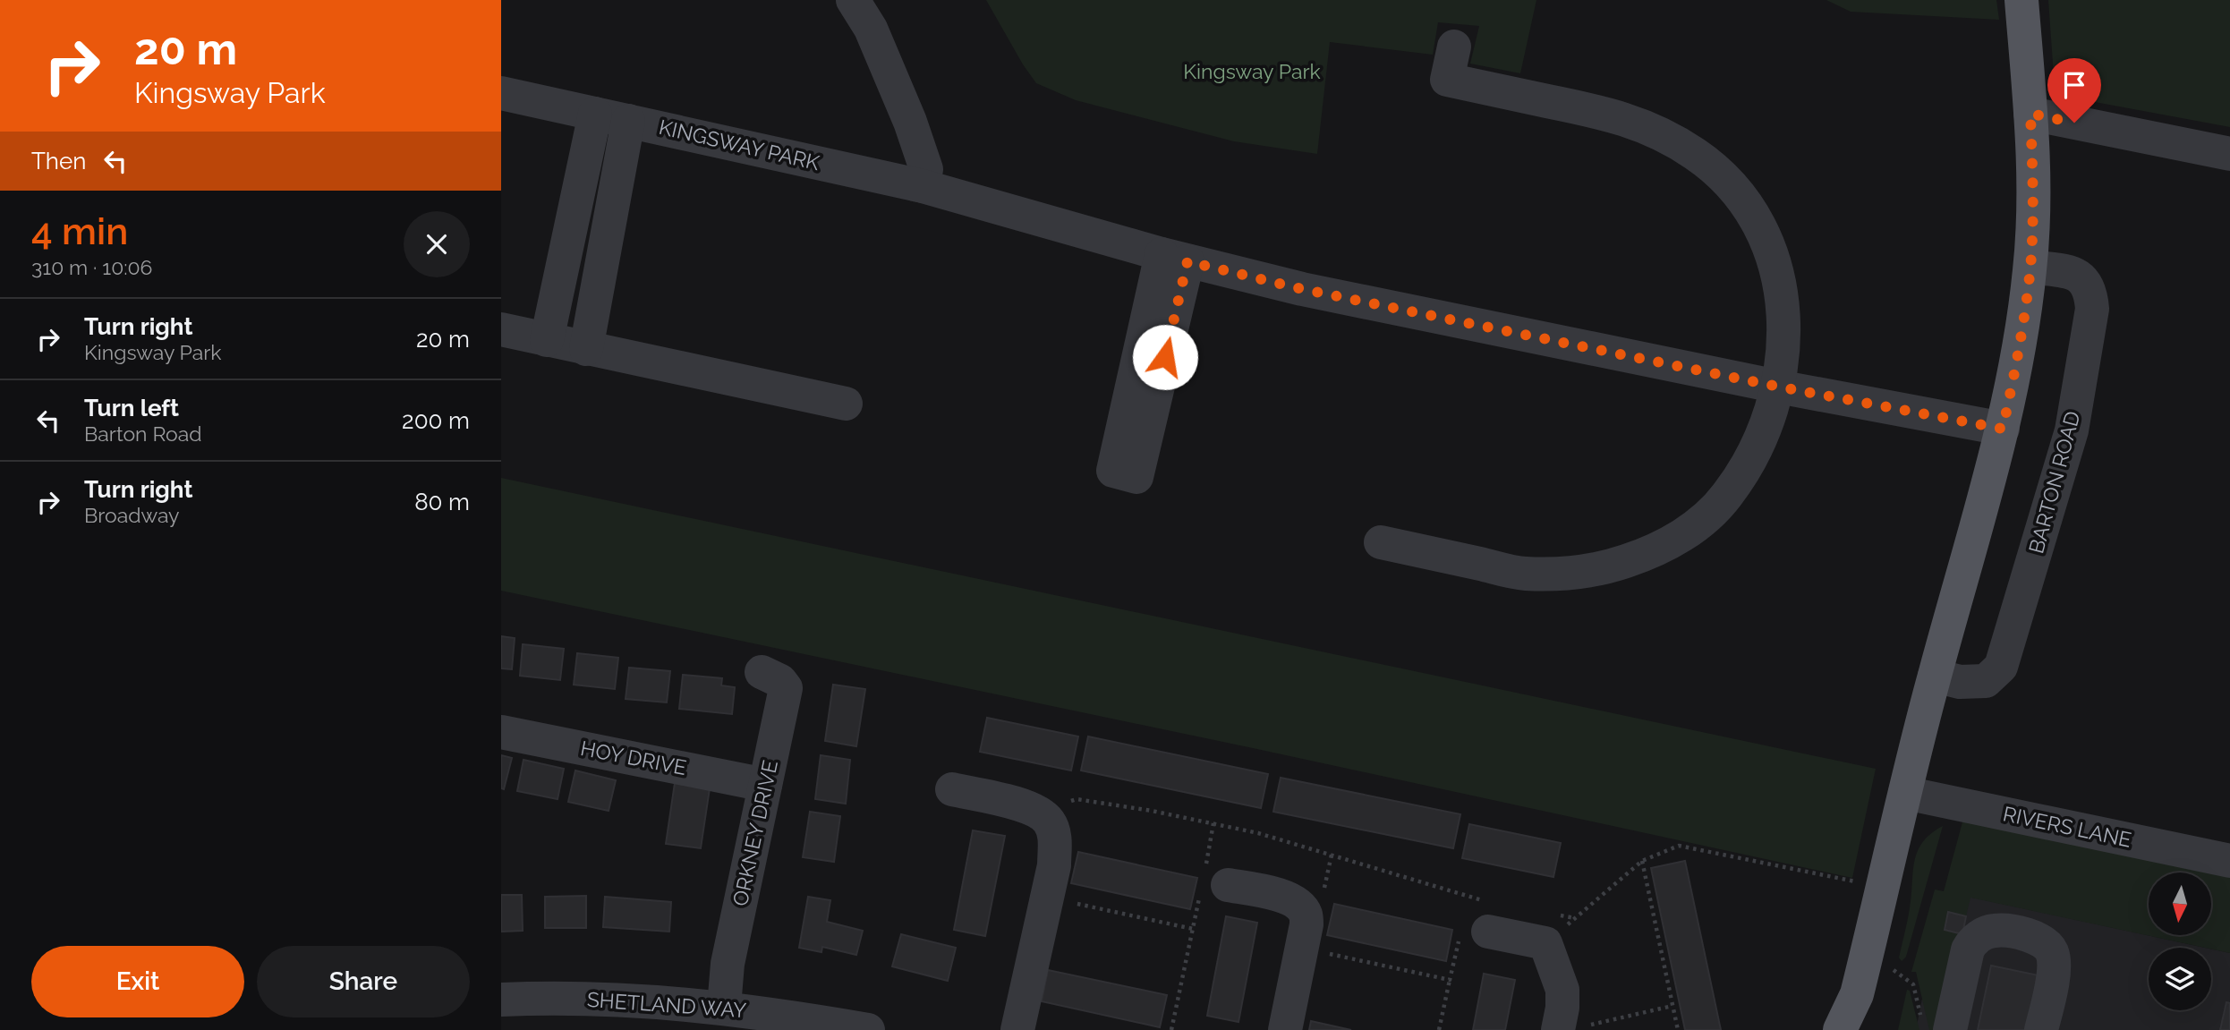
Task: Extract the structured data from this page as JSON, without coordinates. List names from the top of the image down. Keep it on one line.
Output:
{"streets":{"street":["KINGSWAY PARK","BARTON ROAD","HOY DRIVE","RIVERS LANE","ORKNEY DRIVE","SHETLAND WAY"]},"crossings":[["HOY DRIVE","ORKNEY DRIVE"],["ORKNEY DRIVE","SHETLAND WAY"]],"parks":["Kingsway Park"],"north":"bottom","page":{"turn":["20 m","Kingsway Park"],"then":"Then","heading":["4 min","310 m · 10:06"],"list":[{"name":"Turn right","note":"Kingsway Park","value":"20 m"},{"name":"Turn left","note":"Barton Road","value":"200 m"},{"name":"Turn right","note":"Broadway","value":"80 m"}],"buttons":["Exit","Share"]}}
